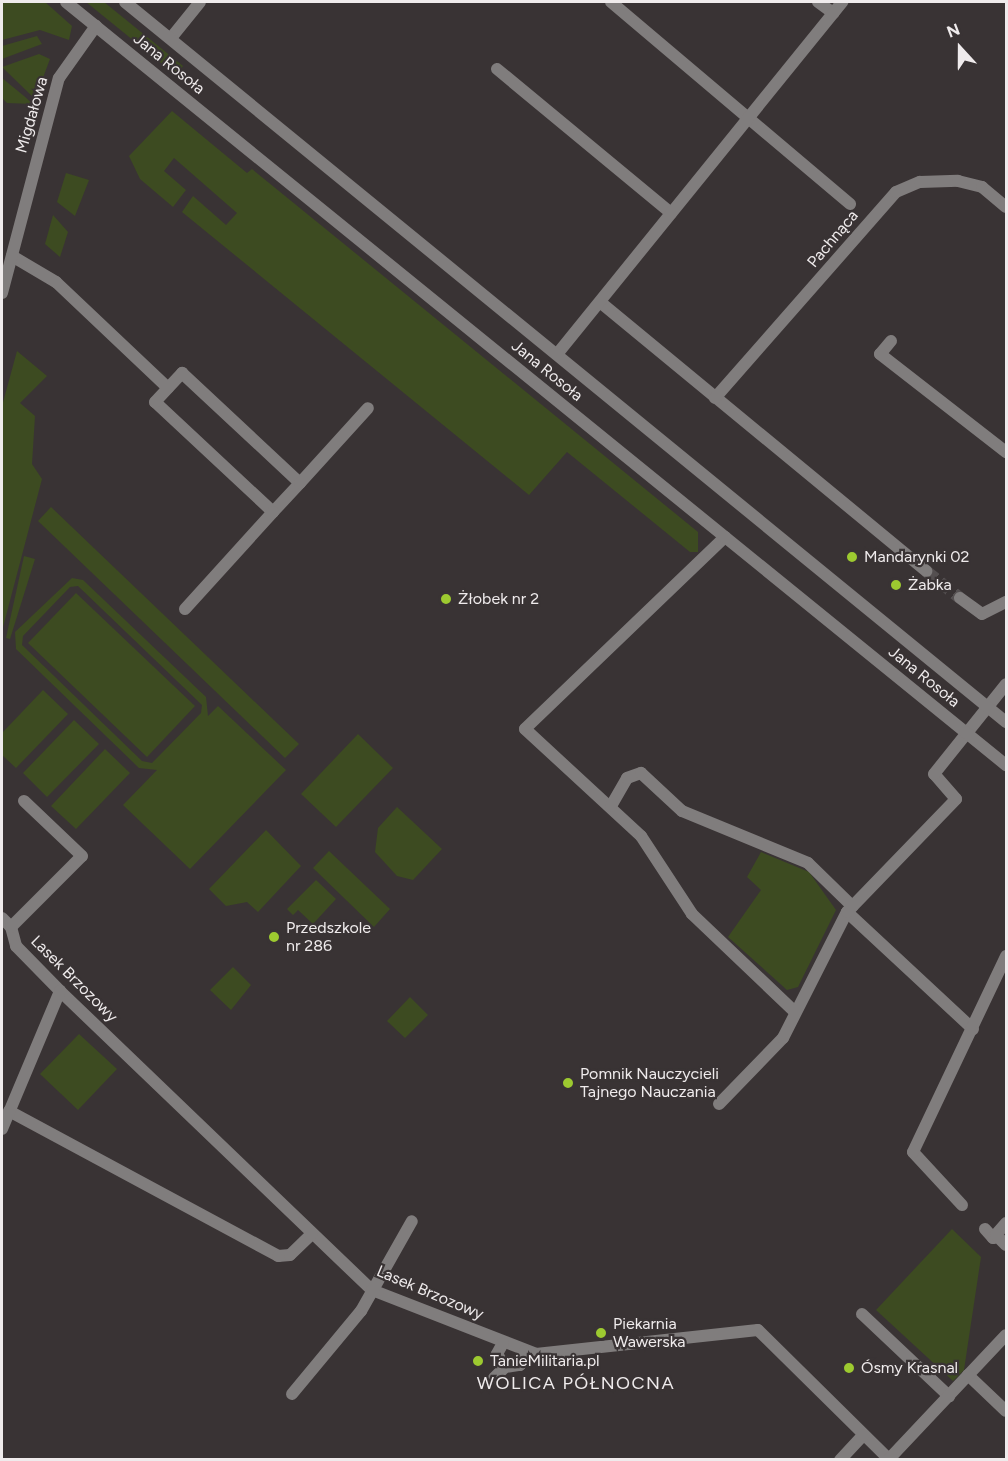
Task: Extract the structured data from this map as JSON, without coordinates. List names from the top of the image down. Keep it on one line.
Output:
{"streets":{"street":["Jana Rosoła","Migdałowa","Pachnąca","Lasek Brzozowy"]},"crossings":[["Jana Rosoła","Migdałowa"]],"districts":["WOLICA PÓŁNOCNA"],"places":["Mandarynki 02","Żabka","Żłobek nr 2","Przedszkole nr 286","Pomnik Nauczycieli Tajnego Nauczania","Piekarnia Wawerska","TanieMilitaria.pl","Ósmy Krasnal"],"north":"top"}
